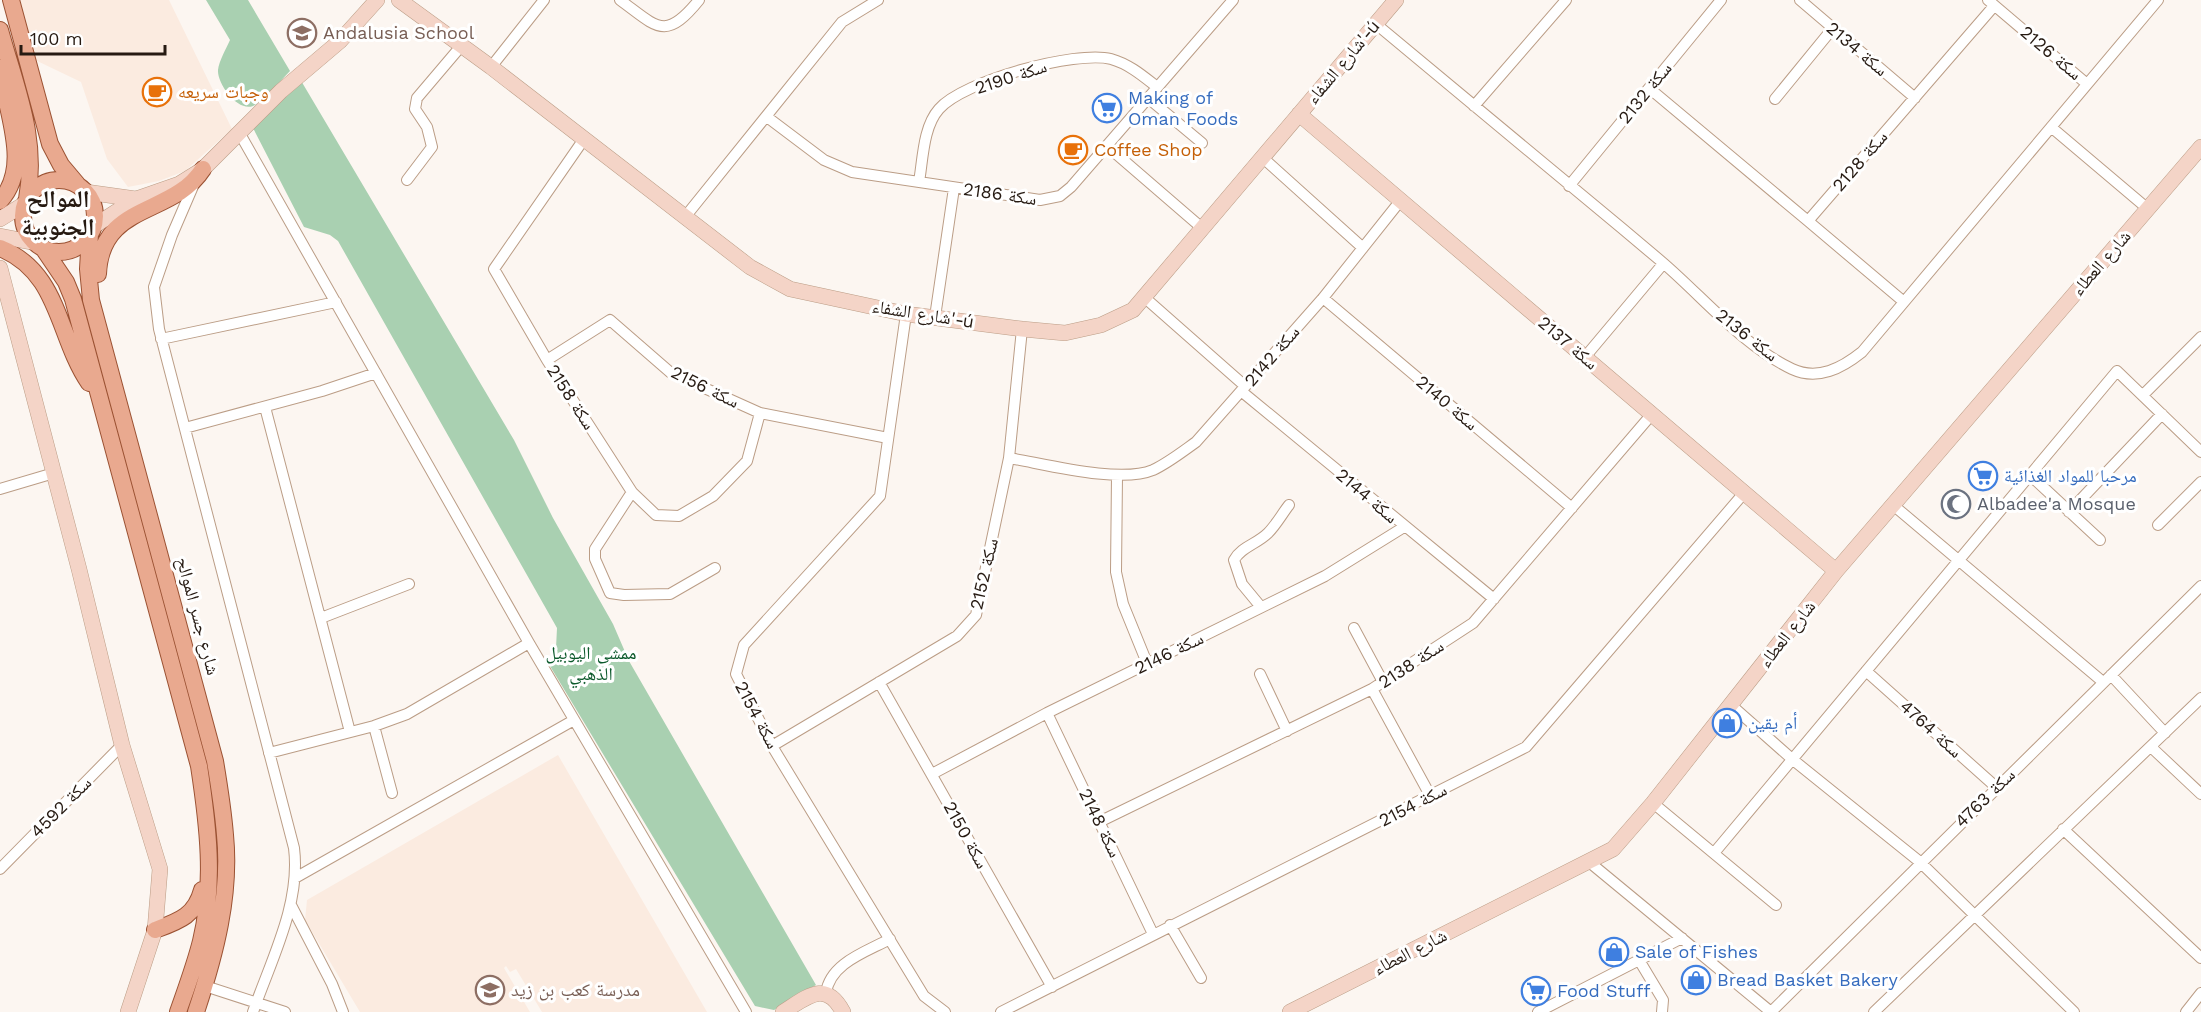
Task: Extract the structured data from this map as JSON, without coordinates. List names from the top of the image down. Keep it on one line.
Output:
{"streets":{"main road":["شارع جسر الموالح"],"street":["سكة 2134","سكة 2126","شارع الشفاء'-ú","سكة 2190","سكة 2132","سكة 2128","سكة 2186","شارع العطاء","سكة 2136","سكة 2137","سكة 2142","سكة 2156","سكة 2158","سكة 2140","سكة 2144","سكة 2152","سكة 2146","سكة 2138","سكة 2154","سكة 4764","سكة 4763","سكة 4592","سكة 2148","سكة 2150"]},"crossings":[["سكة 2134","سكة 2128"],["سكة 2126","سكة 2128"],["سكة 2126","سكة 2136"],["شارع الشفاء'-ú","سكة 2136"],["شارع الشفاء'-ú","سكة 2137"],["شارع الشفاء'-ú","سكة 2158"],["شارع الشفاء'-ú","سكة 2144"],["شارع الشفاء'-ú","سكة 2152"],["شارع الشفاء'-ú","سكة 2154"],["سكة 2190","سكة 2186"],["سكة 2132","سكة 2136"],["شارع العطاء","سكة 2137"],["سكة 2137","سكة 2142"],["سكة 2137","سكة 2138"],["سكة 2137","سكة 2154"],["سكة 2142","سكة 2140"],["سكة 2142","سكة 2144"],["سكة 2142","سكة 2152"],["سكة 2156","سكة 2158"],["سكة 2156","سكة 2154"],["سكة 2140","سكة 2138"],["سكة 2144","سكة 2146"],["سكة 2144","سكة 2138"],["سكة 2152","سكة 2154"],["سكة 2152","سكة 2150"],["سكة 2146","سكة 2148"],["سكة 2146","سكة 2150"],["سكة 2138","سكة 2148"],["سكة 2154","سكة 2148"],["سكة 2154","سكة 2150"],["سكة 4764","سكة 4763"]],"districts":["الموالح الجنوبية"],"parks":["ممشى اليوبيل الذهبي"],"places":{"school or university":["Andalusia School","مدرسة كعب بن زيد"],"cafe":["وجبات سريعه","Coffee Shop"],"supermarket":["Making of Oman Foods","مرحبا للمواد الغذائية","Food Stuff"],"mosque":["Albadee'a Mosque"],"shop":["أم يقين","Sale of Fishes","Bread Basket Bakery"]},"scale_bar":"100 m"}
